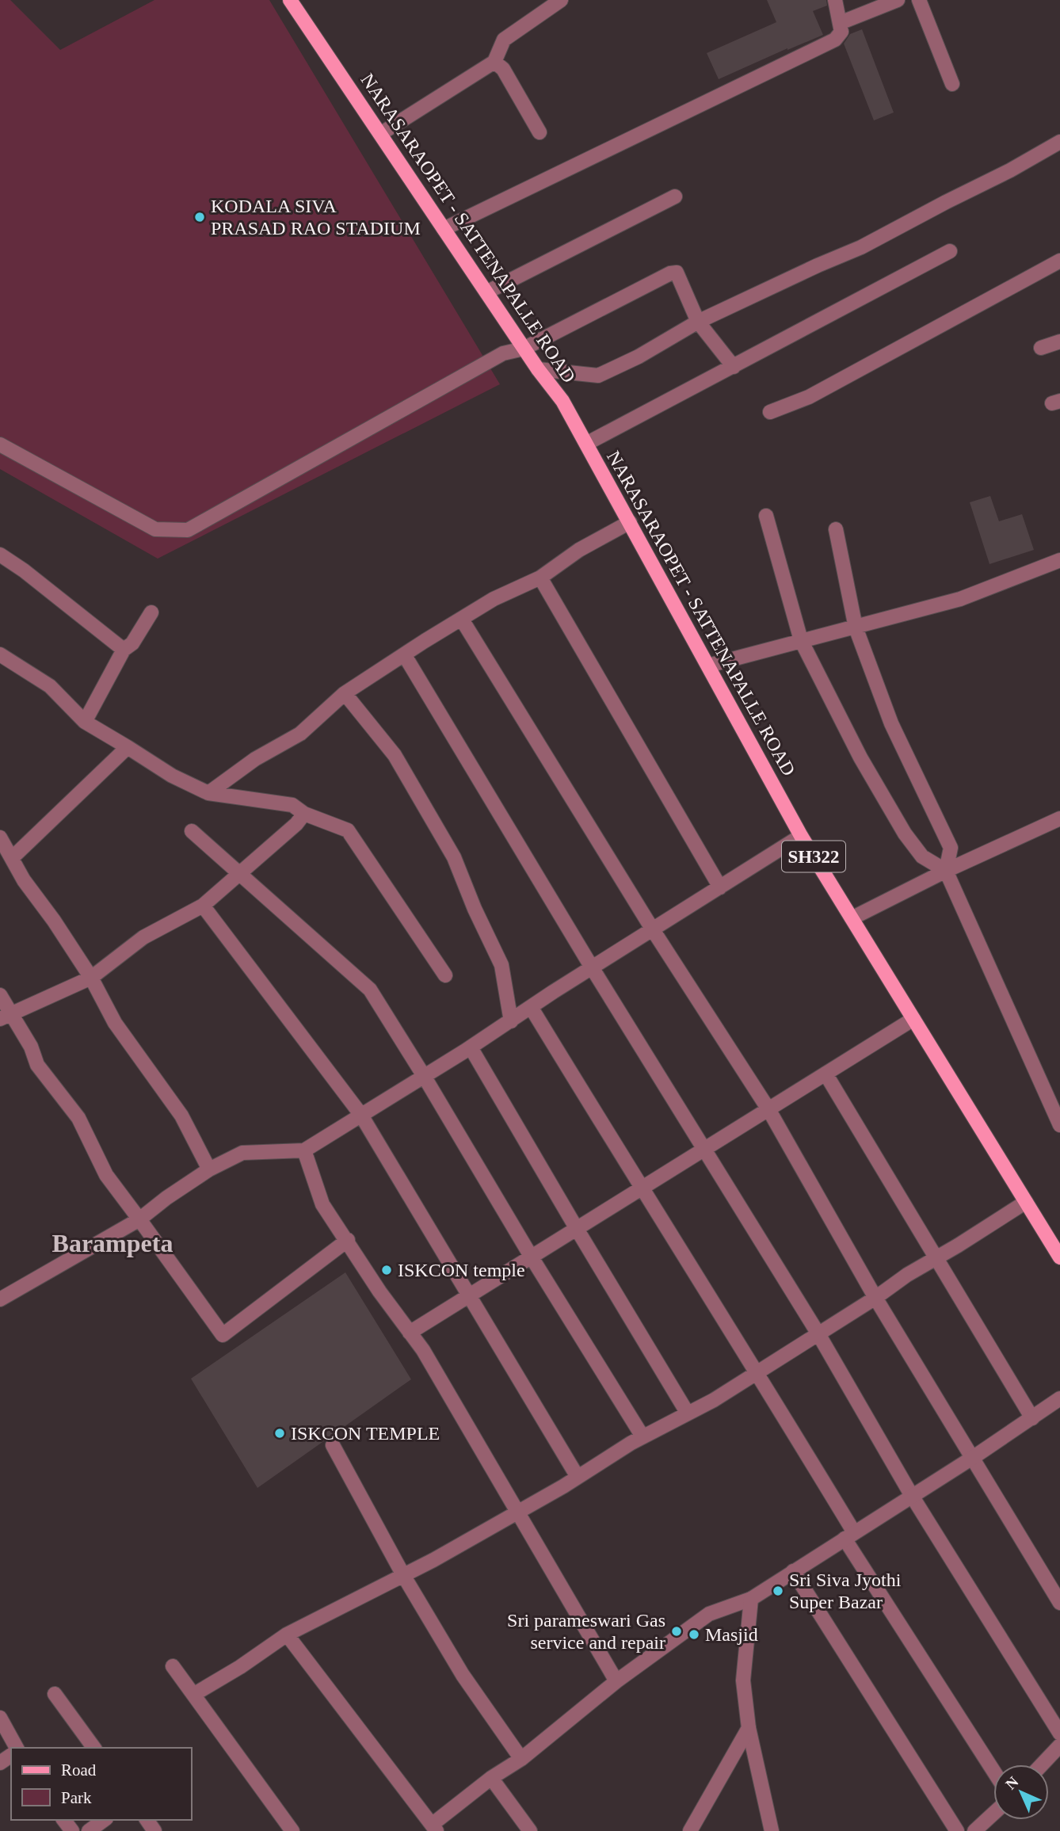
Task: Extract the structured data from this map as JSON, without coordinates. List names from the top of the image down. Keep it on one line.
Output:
{"streets":{"main road":["NARASARAOPET - SATTENAPALLE ROAD","SH322"]},"districts":["Barampeta"],"places":["KODALA SIVA PRASAD RAO STADIUM","ISKCON temple","ISKCON TEMPLE","Sri Siva Jyothi Super Bazar","Sri parameswari Gas service and repair","Masjid"],"legend":["Road","Park"],"north":"top left"}
